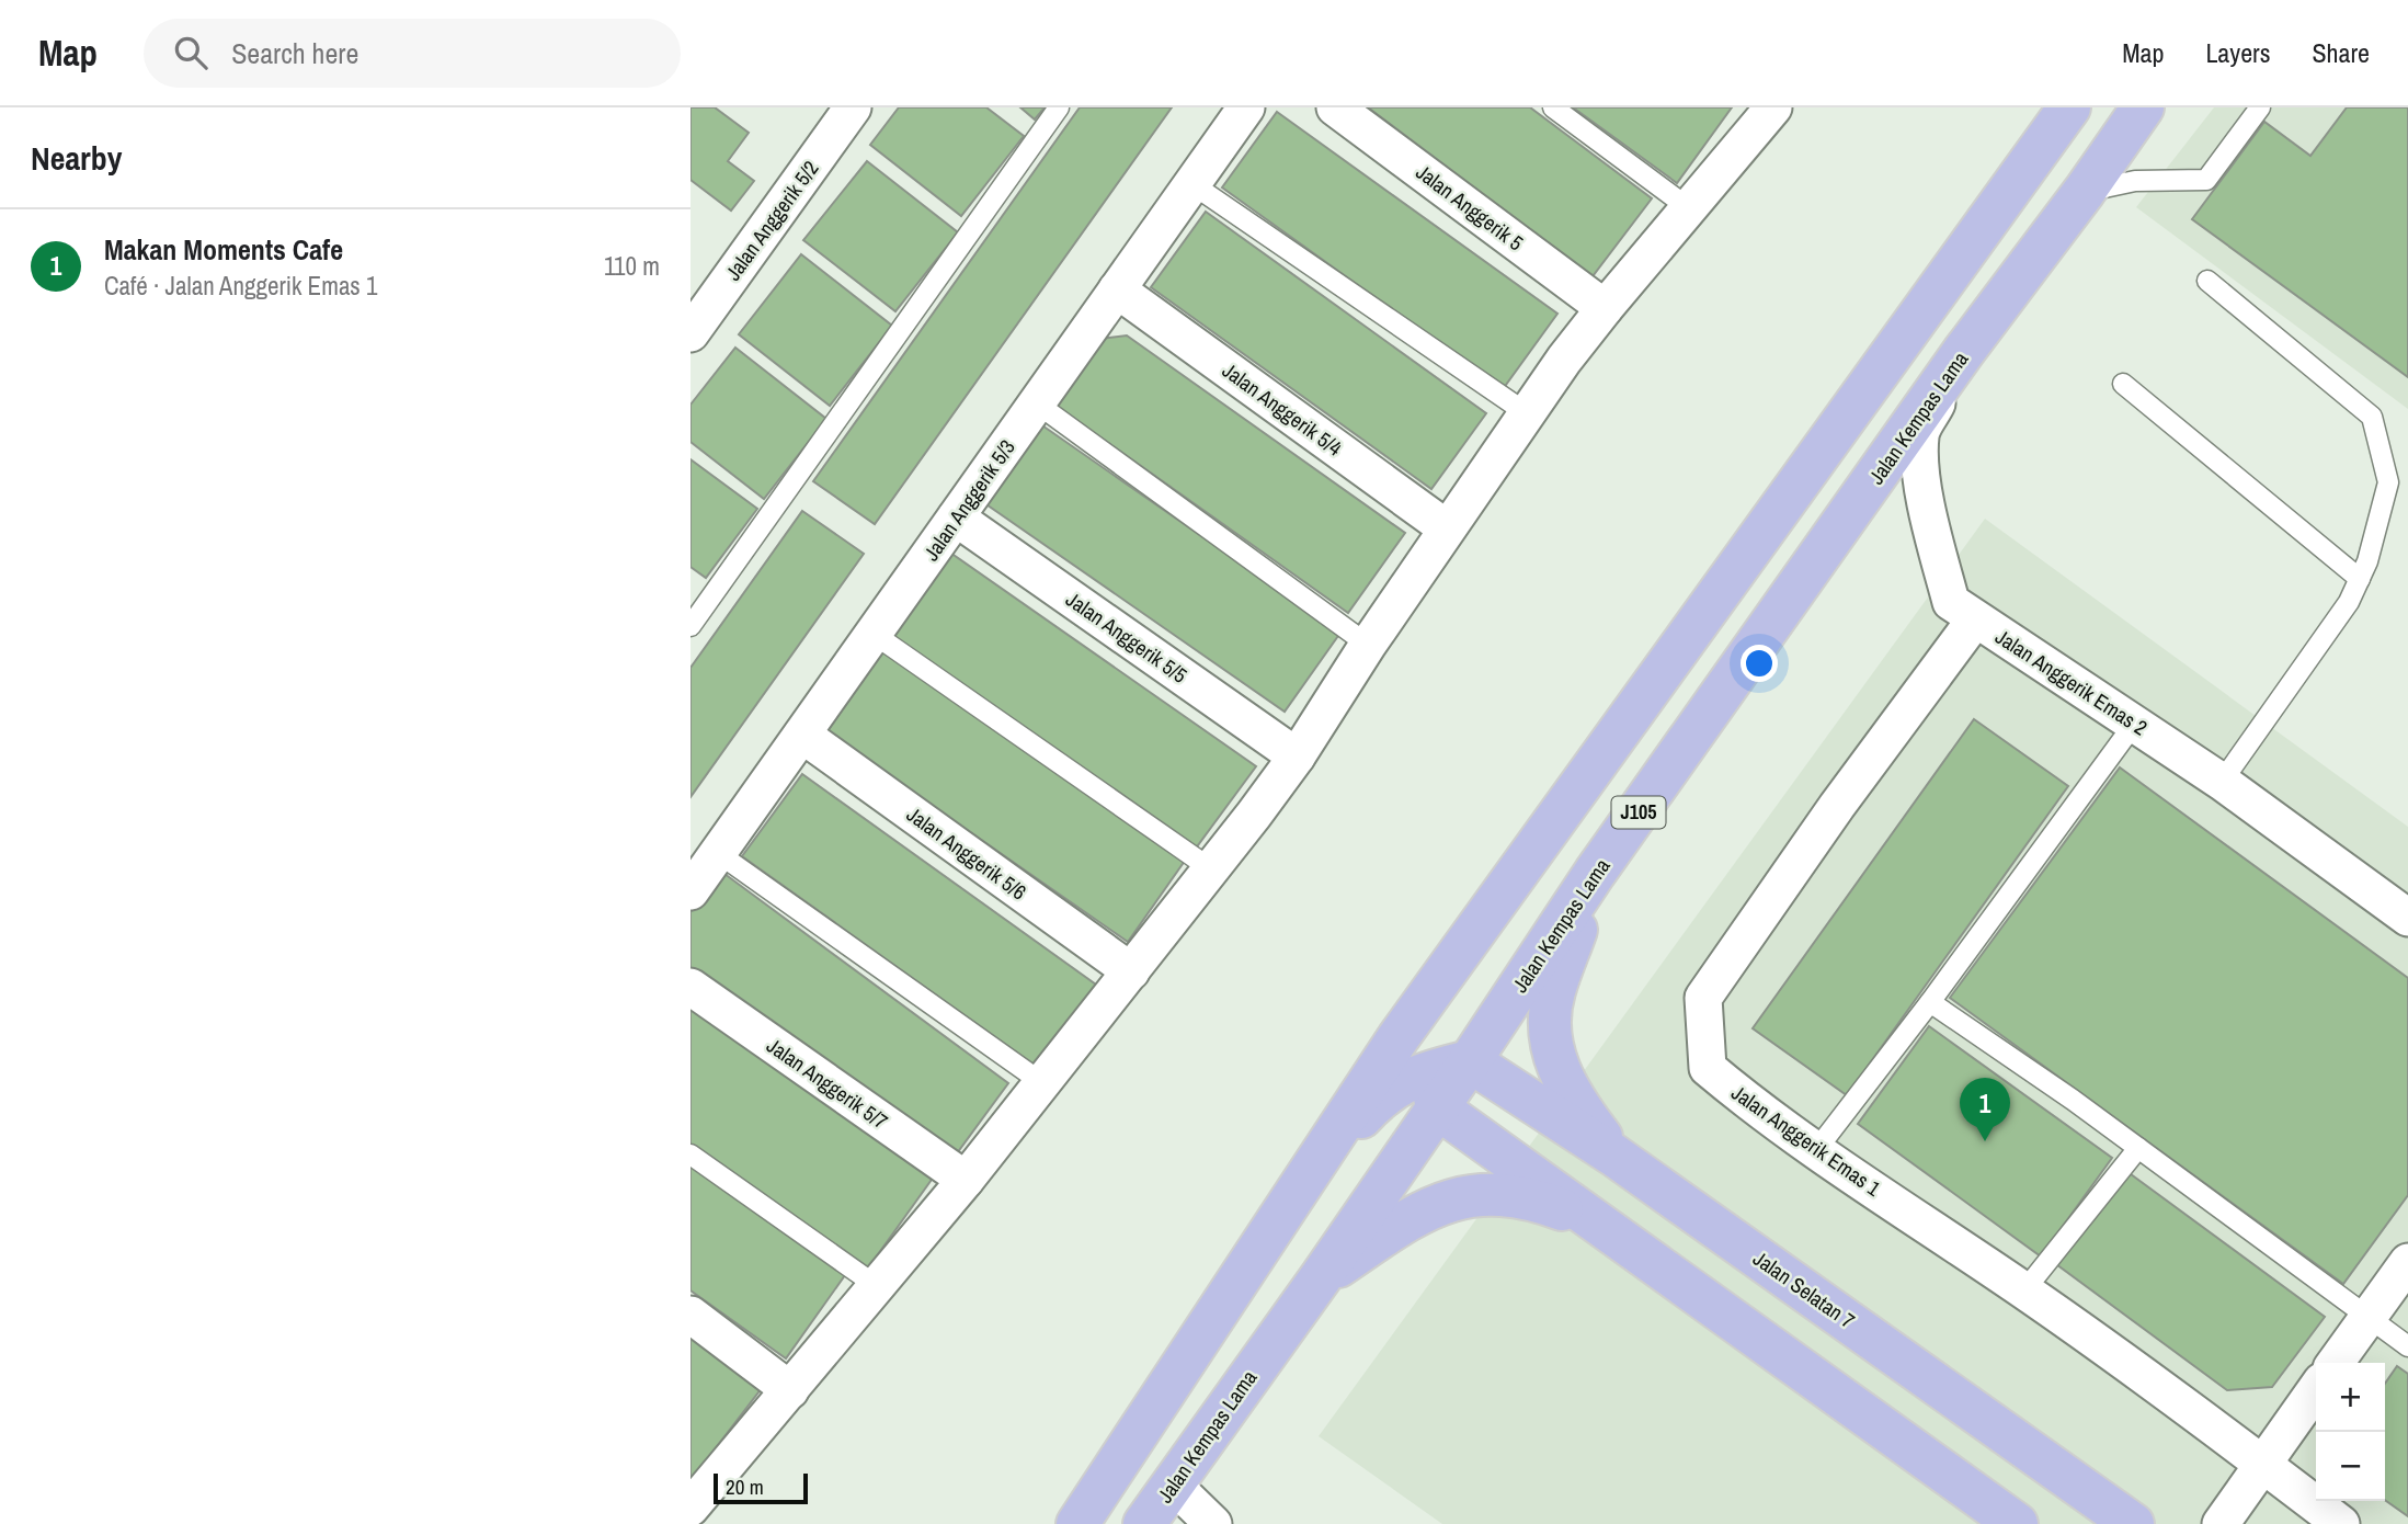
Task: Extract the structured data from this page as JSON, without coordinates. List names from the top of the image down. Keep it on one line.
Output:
{"streets":{"main road":["Jalan Kempas Lama","J105","Jalan Selatan 7"],"street":["Jalan Anggerik 5","Jalan Anggerik 5/2","Jalan Anggerik 5/4","Jalan Anggerik 5/3","Jalan Anggerik 5/5","Jalan Anggerik Emas 2","Jalan Anggerik 5/6","Jalan Anggerik 5/7","Jalan Anggerik Emas 1"]},"crossings":[["Jalan Anggerik 5/4","Jalan Anggerik 5/3"],["Jalan Kempas Lama","Jalan Anggerik Emas 2"],["Jalan Kempas Lama","Jalan Selatan 7"],["Jalan Anggerik 5/3","Jalan Anggerik 5/5"],["Jalan Anggerik 5/3","Jalan Anggerik 5/6"],["Jalan Anggerik Emas 2","Jalan Anggerik Emas 1"]],"scale_bar":"20 m","page":{"header":"Map","search":"Search here","nav":["Map","Layers","Share"],"heading":"Nearby","list":[{"mark":"1","name":"Makan Moments Cafe","note":"Café · Jalan Anggerik Emas 1","value":"110 m"}],"pins":"1","map_buttons":["+","−"],"scale":"20 m"}}
